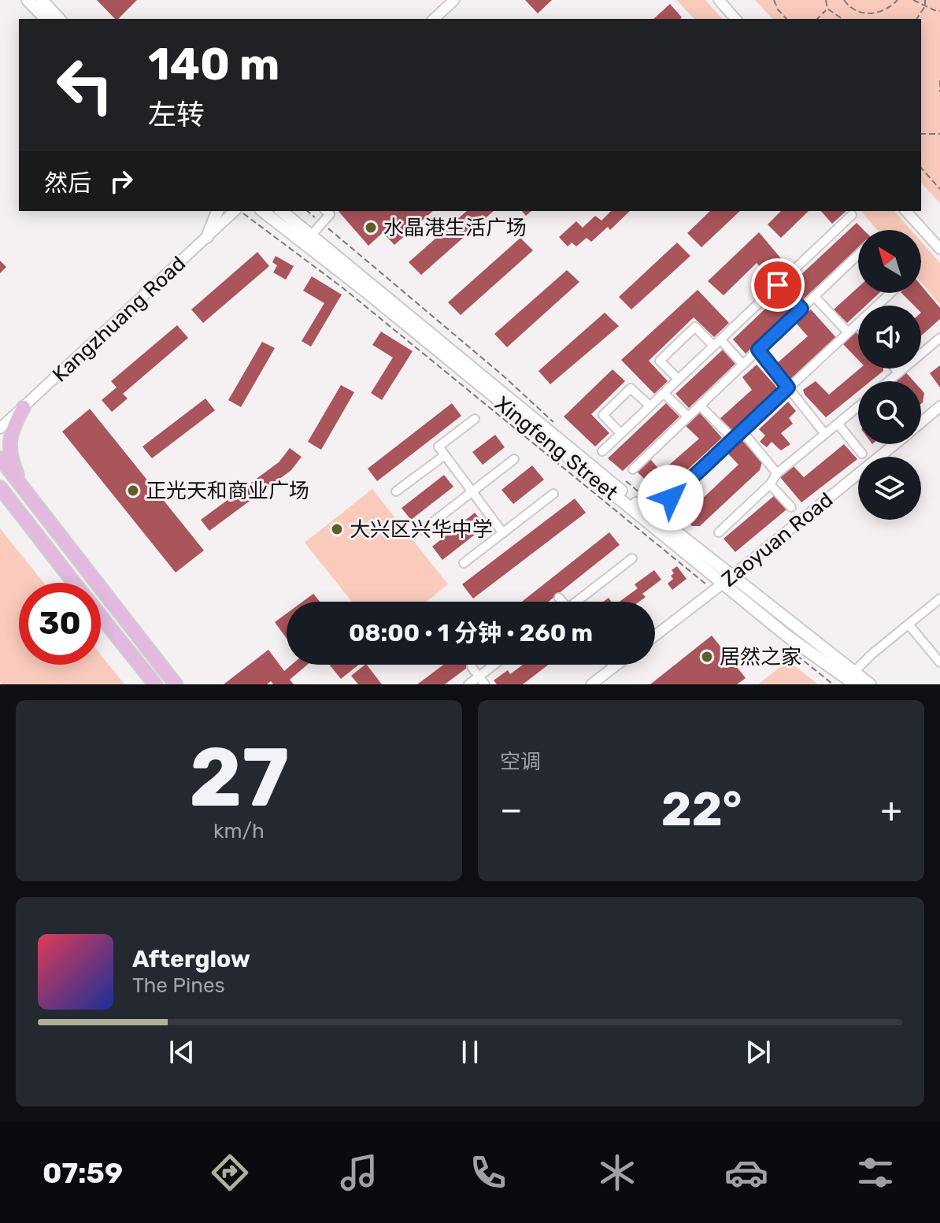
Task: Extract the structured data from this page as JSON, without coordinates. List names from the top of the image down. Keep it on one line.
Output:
{"streets":{"main road":["Xingfeng Street"],"street":["Kangzhuang Road","Zaoyuan Road"]},"crossings":[["Xingfeng Street","Zaoyuan Road"]],"places":["水晶港生活广场","正光天和商业广场","大兴区兴华中学","居然之家"],"north":"top left","page":{"turn":["140 m","左转"],"then":"然后","limit":"30","trip":"08:00 · 1 分钟 · 260 m","tile":[["27","km/h"],"空调"],"heat":["−","22°","+"],"song":["Afterglow","The Pines"],"tabs":"07:59"}}
